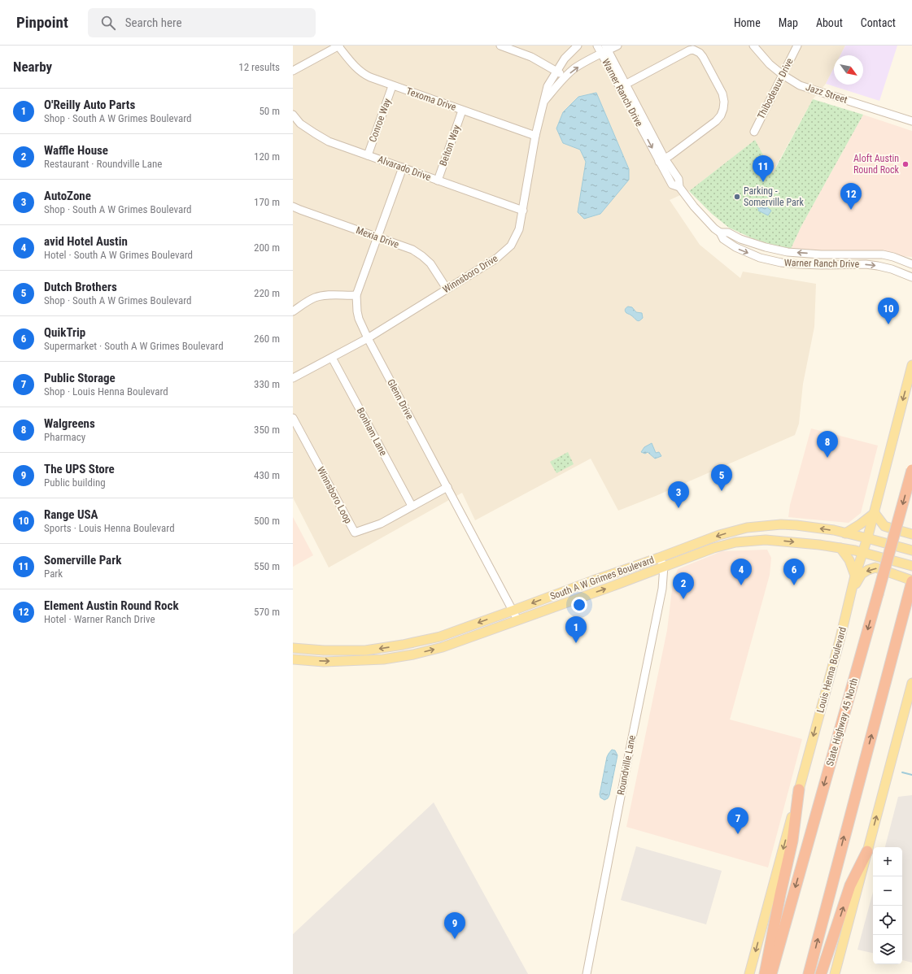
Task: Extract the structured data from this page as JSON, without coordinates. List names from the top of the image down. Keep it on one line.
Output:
{"streets":{"highway":["State Highway 45 North"],"main road":["South A W Grimes Boulevard","Louis Henna Boulevard"],"street":["Thibodeaux Drive","Warner Ranch Drive","Jazz Street","Texoma Drive","Conroe Way","Belton Way","Alvarado Drive","Mexia Drive","Winnsboro Drive","Glenn Drive","Bonham Lane","Winnsboro Loop","Roundville Lane"]},"crossings":[["Thibodeaux Drive","Jazz Street"],["Warner Ranch Drive","Winnsboro Drive"],["Texoma Drive","Conroe Way"],["Texoma Drive","Belton Way"],["Texoma Drive","Winnsboro Drive"],["Conroe Way","Alvarado Drive"],["Belton Way","Alvarado Drive"],["Alvarado Drive","Winnsboro Drive"],["Alvarado Drive","Glenn Drive"],["Mexia Drive","Winnsboro Drive"],["Mexia Drive","Glenn Drive"],["Winnsboro Drive","Glenn Drive"],["Glenn Drive","Winnsboro Loop"],["Glenn Drive","South A W Grimes Boulevard"],["Bonham Lane","Winnsboro Loop"],["South A W Grimes Boulevard","Louis Henna Boulevard"],["South A W Grimes Boulevard","Roundville Lane"]],"one_way":["Louis Henna Boulevard"],"places":["Aloft Austin Round Rock","Parking - Somerville Park"],"north":"bottom right","page":{"header":"Pinpoint","search":"Search here","nav":["Home","Map","About","Contact"],"heading":["Nearby","12 results"],"list":[{"mark":"1","name":"O'Reilly Auto Parts","note":"Shop · South A W Grimes Boulevard","value":"50 m"},{"mark":"2","name":"Waffle House","note":"Restaurant · Roundville Lane","value":"120 m"},{"mark":"3","name":"AutoZone","note":"Shop · South A W Grimes Boulevard","value":"170 m"},{"mark":"4","name":"avid Hotel Austin","note":"Hotel · South A W Grimes Boulevard","value":"200 m"},{"mark":"5","name":"Dutch Brothers","note":"Shop · South A W Grimes Boulevard","value":"220 m"},{"mark":"6","name":"QuikTrip","note":"Supermarket · South A W Grimes Boulevard","value":"260 m"},{"mark":"7","name":"Public Storage","note":"Shop · Louis Henna Boulevard","value":"330 m"},{"mark":"8","name":"Walgreens","note":"Pharmacy","value":"350 m"},{"mark":"9","name":"The UPS Store","note":"Public building","value":"430 m"},{"mark":"10","name":"Range USA","note":"Sports · Louis Henna Boulevard","value":"500 m"},{"mark":"11","name":"Somerville Park","note":"Park","value":"550 m"},{"mark":"12","name":"Element Austin Round Rock","note":"Hotel · Warner Ranch Drive","value":"570 m"}],"pins":["11","12","10","8","5","3","4","6","2","1","7","9"],"map_buttons":["+","−"]}}
